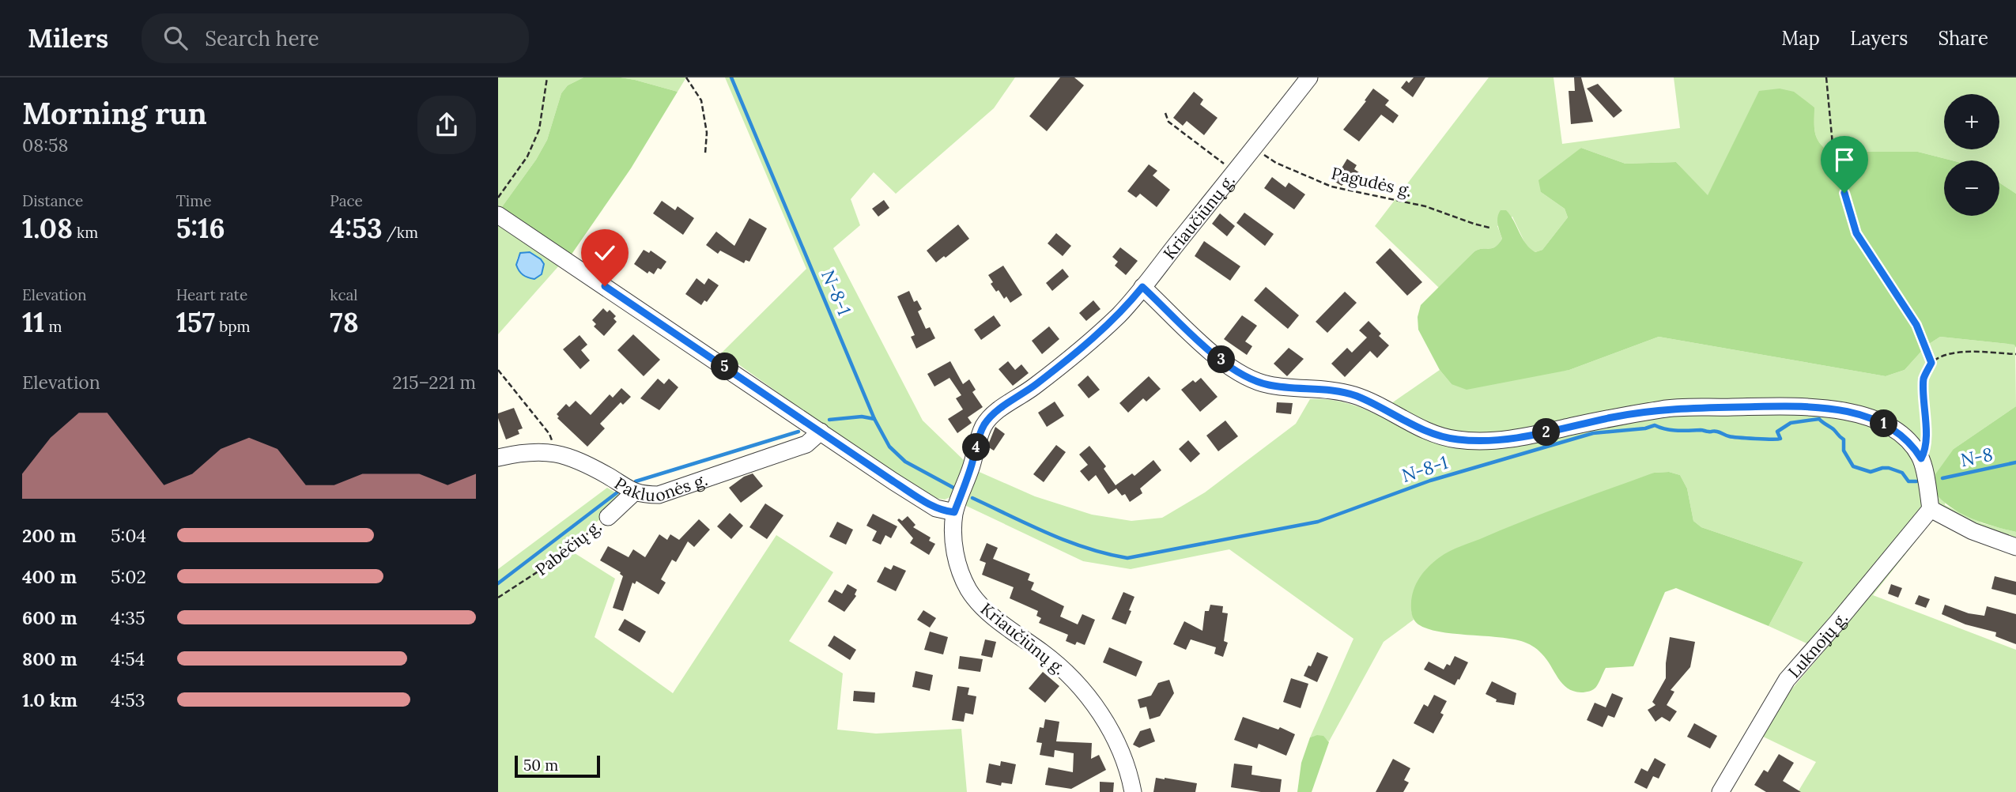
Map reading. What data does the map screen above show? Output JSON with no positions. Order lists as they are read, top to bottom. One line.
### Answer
{"streets":{"street":["Kriaučiūnų g.","Pakluonės g.","Pabėčių g.","Luknojų g."],"path":["Pagudės g."]},"crossings":[["Pagudės g.","Kriaučiūnų g."],["Pakluonės g.","Pabėčių g."]],"water":["N-8-1","N-8"],"scale_bar":"50 m","page":{"header":"Milers","search":"Search here","nav":["Map","Layers","Share"],"heading":["Morning run","08:58"],"map_buttons":["+","−"],"stats":[["Distance","1.08 km"],["Time","5:16"],["Pace","4:53 /km"],["Elevation","11 m"],["Heart rate","157 bpm"],["kcal","78"]],"pins":["3","5","1","2","4"],"chart":["Elevation","215–221 m"],"list":[{"name":"200 m","note":"5:04"},{"name":"400 m","note":"5:02"},{"name":"600 m","note":"4:35"},{"name":"800 m","note":"4:54"},{"name":"1.0 km","note":"4:53"}],"scale":"50 m"}}
